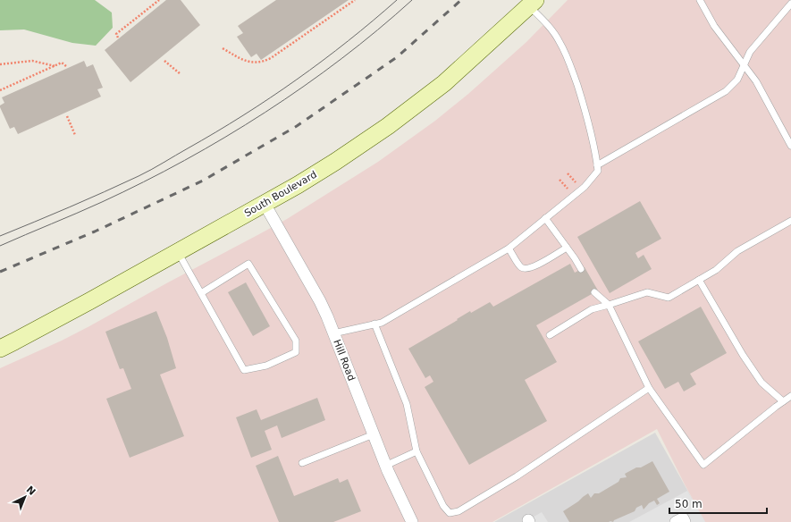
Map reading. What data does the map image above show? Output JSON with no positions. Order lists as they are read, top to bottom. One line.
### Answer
{"streets":{"main road":["South Boulevard"],"street":["Hill Road"]},"crossings":[["South Boulevard","Hill Road"]],"scale_bar":"50 m","north":"top right"}
